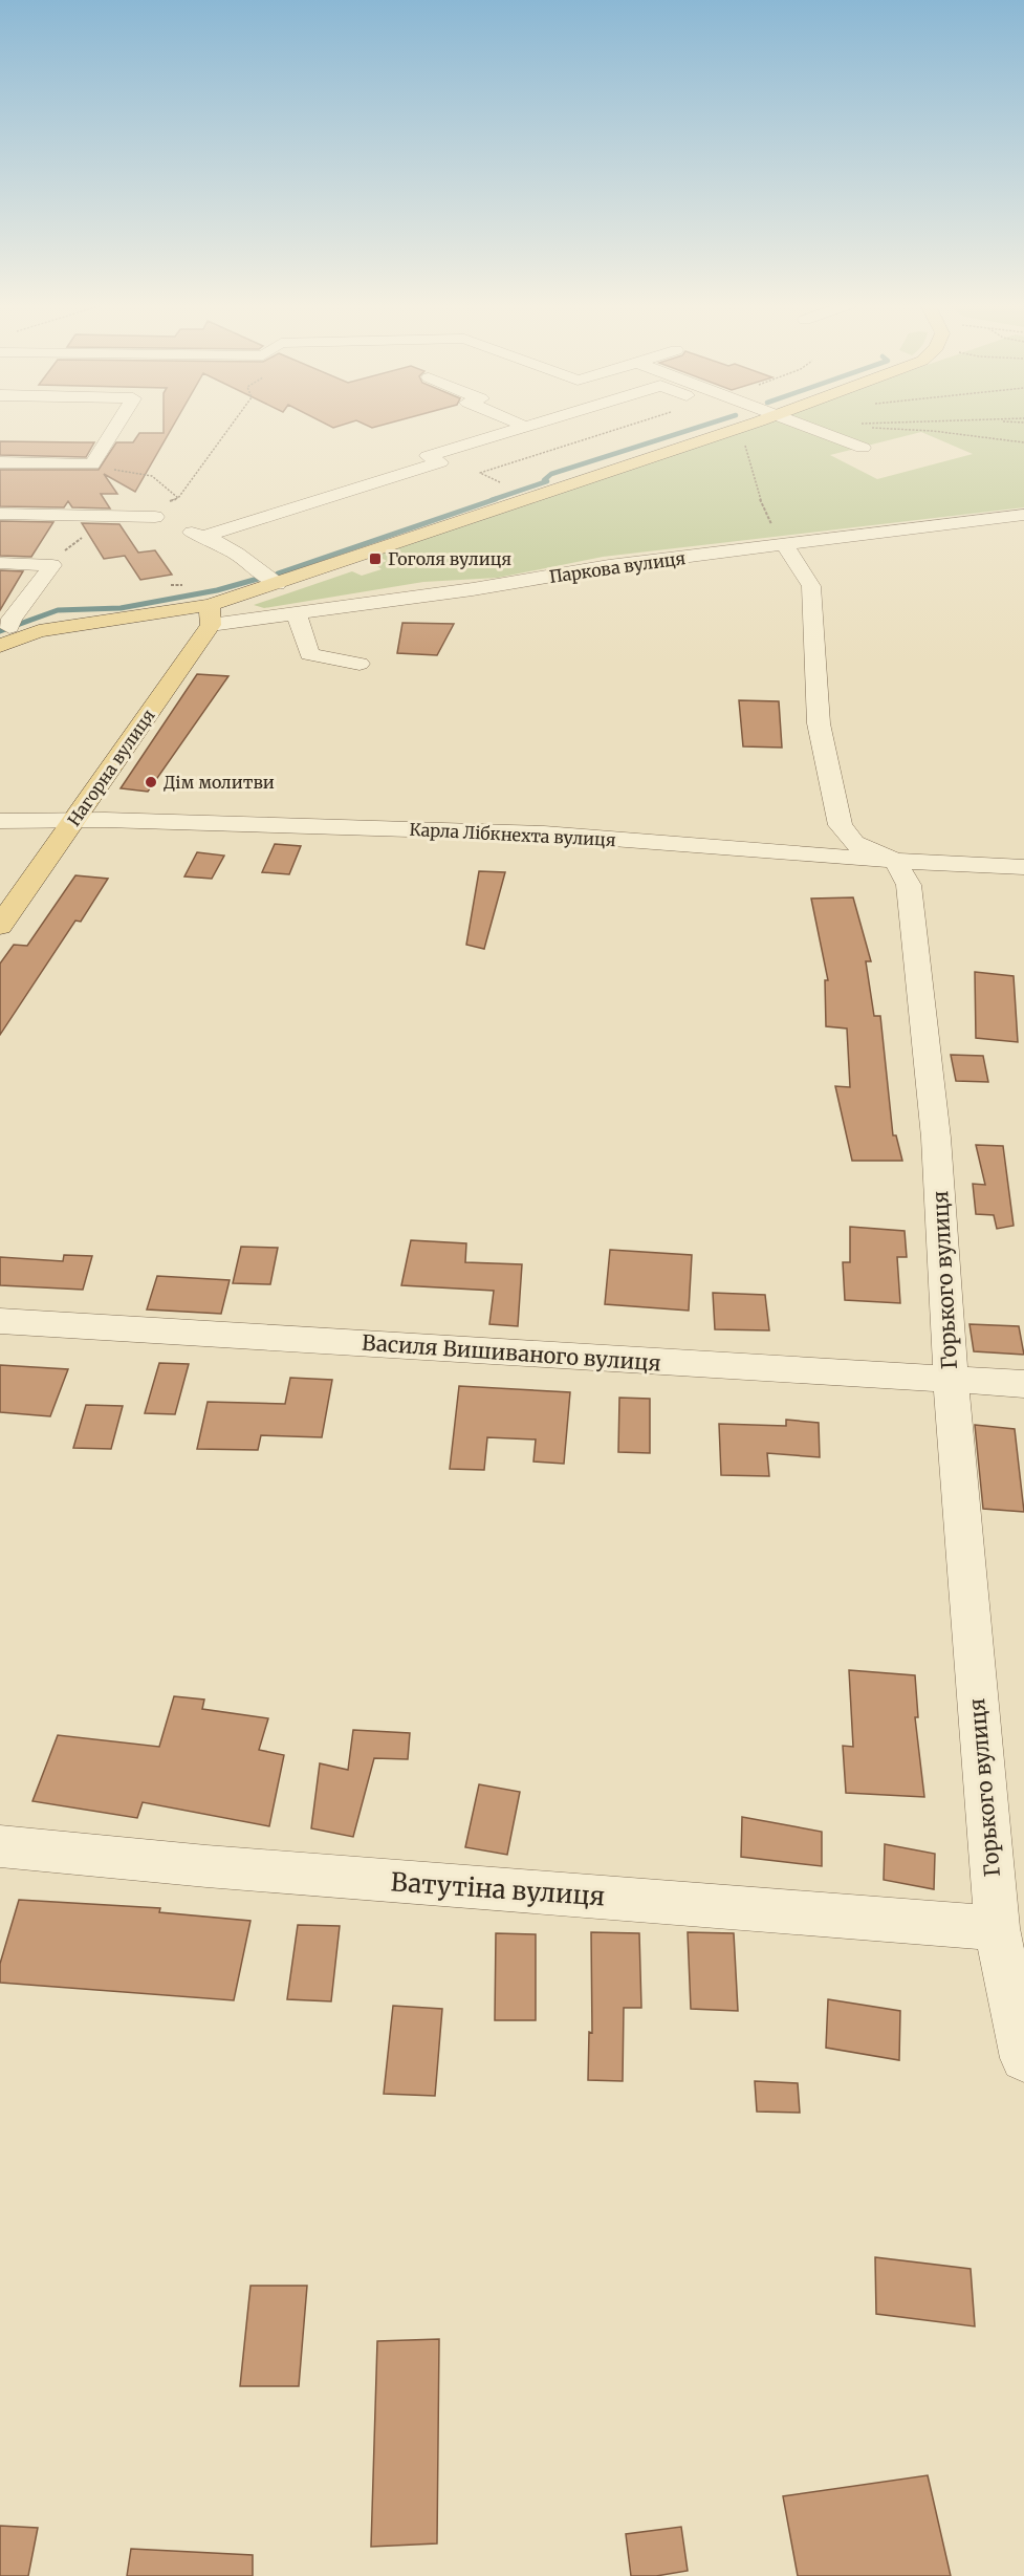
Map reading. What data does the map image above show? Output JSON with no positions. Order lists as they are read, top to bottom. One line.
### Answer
{"streets":{"main road":["Нагорна вулиця"],"street":["Паркова вулиця","Карла Лібкнехта вулиця","Горького вулиця","Василя Вишиваного вулиця","Ватутіна вулиця"]},"crossings":[["Паркова вулиця","Нагорна вулиця"],["Нагорна вулиця","Карла Лібкнехта вулиця"],["Карла Лібкнехта вулиця","Горького вулиця"],["Горького вулиця","Василя Вишиваного вулиця"],["Горького вулиця","Ватутіна вулиця"]],"places":{"transit":["Гоголя вулиця"],"other":["Дім молитви"]}}
